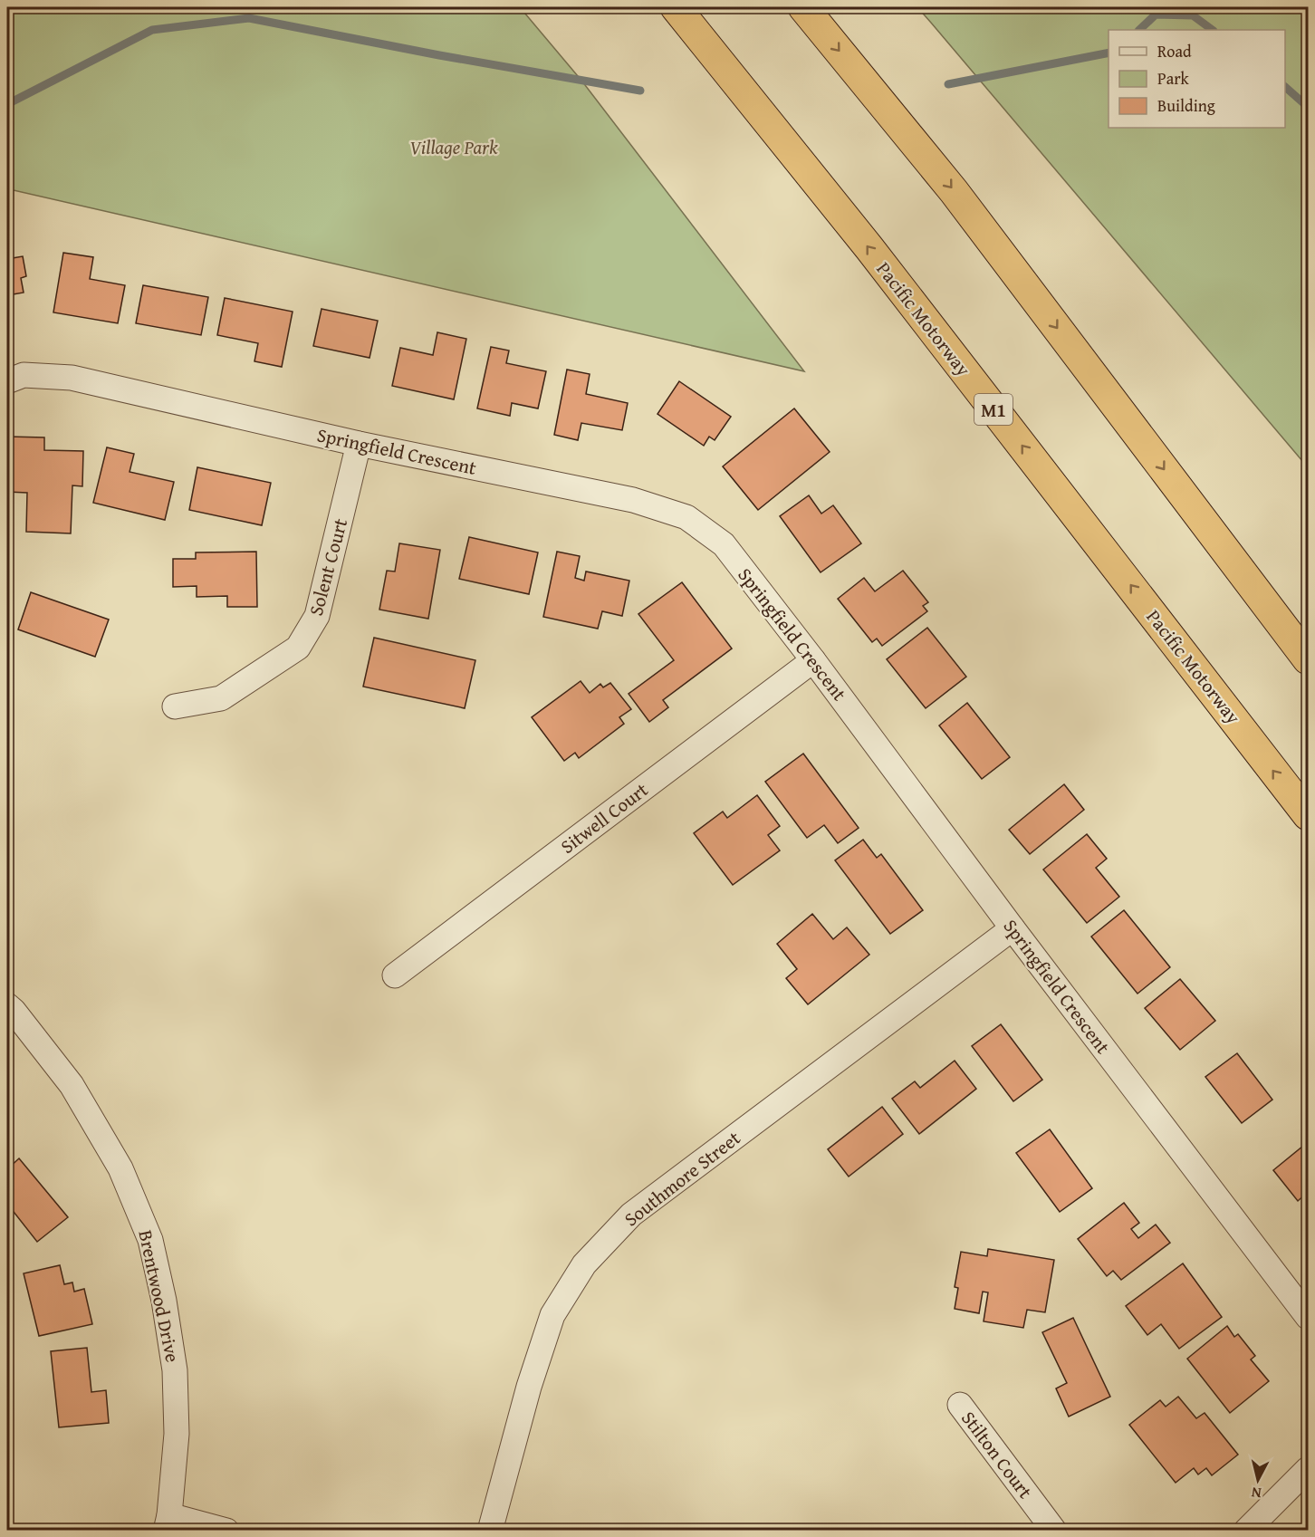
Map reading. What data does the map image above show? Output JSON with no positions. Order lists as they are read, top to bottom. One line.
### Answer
{"streets":{"highway":["Pacific Motorway","M1"],"street":["Springfield Crescent","Solent Court","Sitwell Court","Southmore Street","Brentwood Drive","Stilton Court"]},"crossings":[["Springfield Crescent","Solent Court"],["Springfield Crescent","Sitwell Court"],["Springfield Crescent","Southmore Street"]],"parks":["Village Park"],"legend":["Road","Park","Building"],"north":"bottom"}
